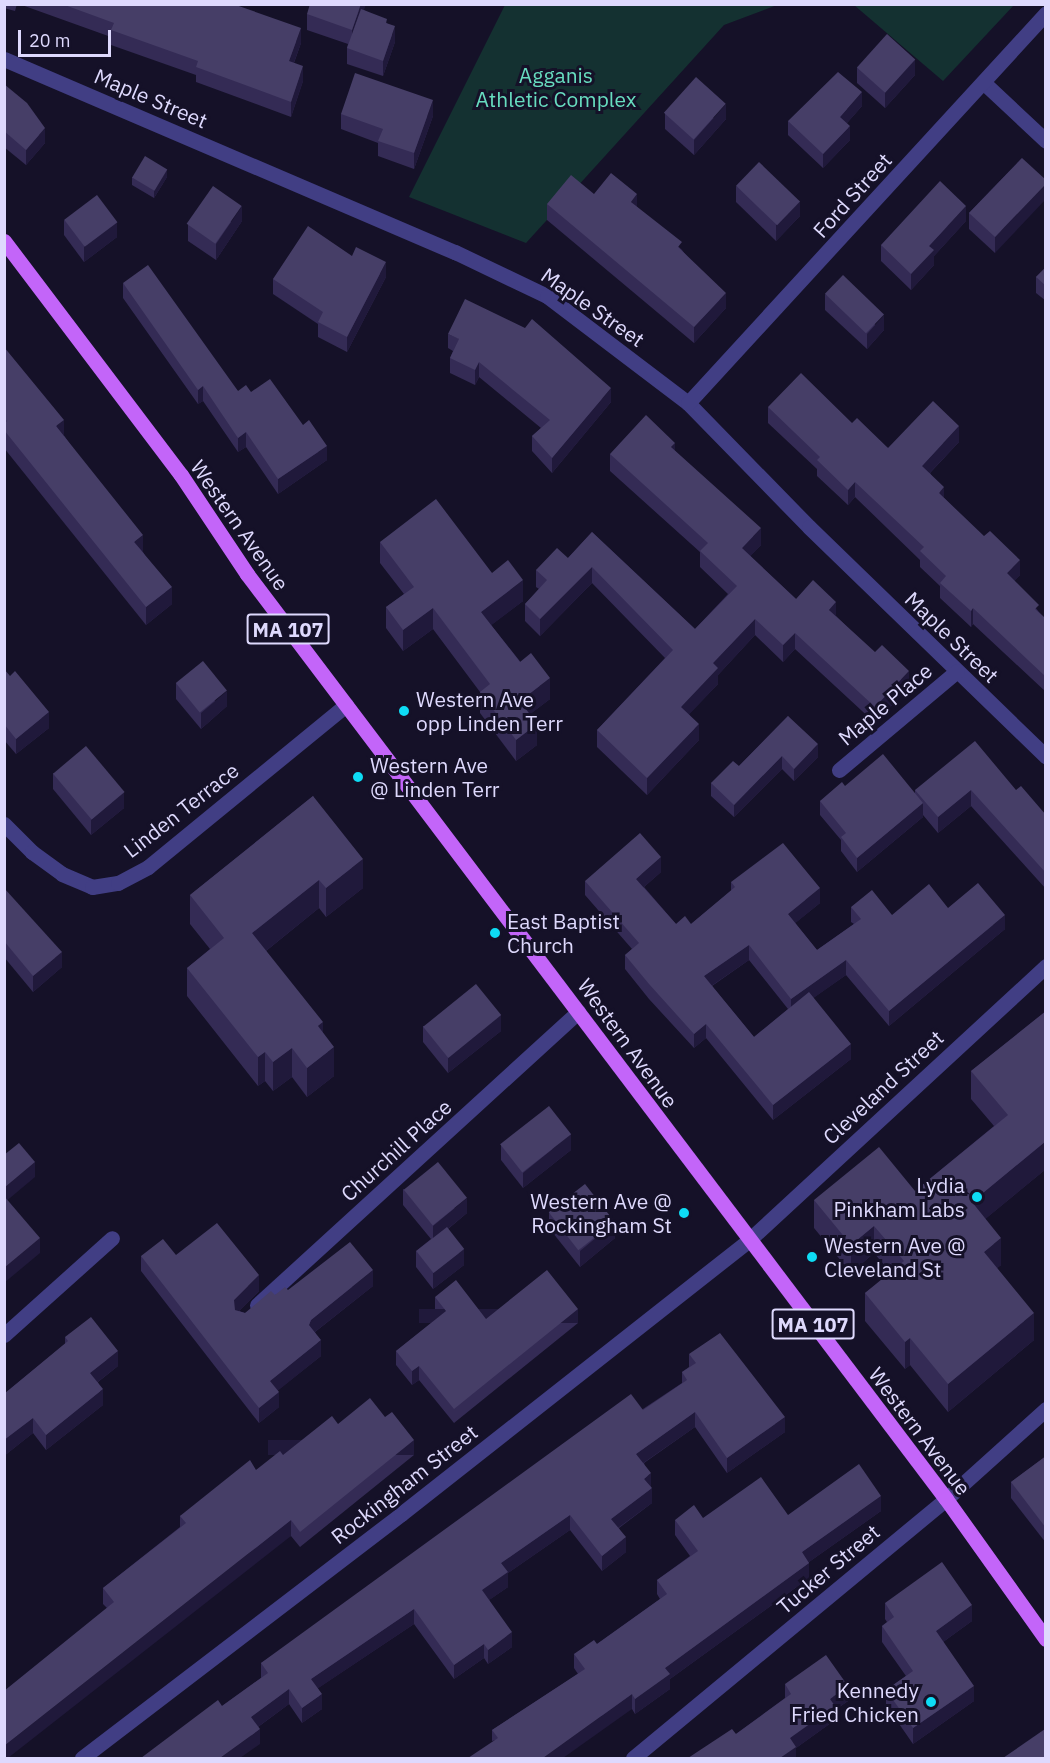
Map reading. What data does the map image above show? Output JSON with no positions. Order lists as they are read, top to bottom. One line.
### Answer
{"streets":{"main road":["Western Avenue","MA 107"],"street":["Maple Street","Ford Street","Maple Place","Linden Terrace","Cleveland Street","Churchill Place","Rockingham Street","Tucker Street"]},"crossings":[["Maple Street","Ford Street"],["Maple Street","Maple Place"],["Western Avenue","Linden Terrace"],["Western Avenue","Cleveland Street"],["Western Avenue","Churchill Place"],["Western Avenue","Rockingham Street"],["Western Avenue","Tucker Street"],["Cleveland Street","Rockingham Street"]],"parks":["Agganis Athletic Complex"],"places":["Western Ave opp Linden Terr","Western Ave @ Linden Terr","East Baptist Church","Lydia Pinkham Labs","Western Ave @ Rockingham St","Western Ave @ Cleveland St","Kennedy Fried Chicken"],"scale_bar":"20 m"}
